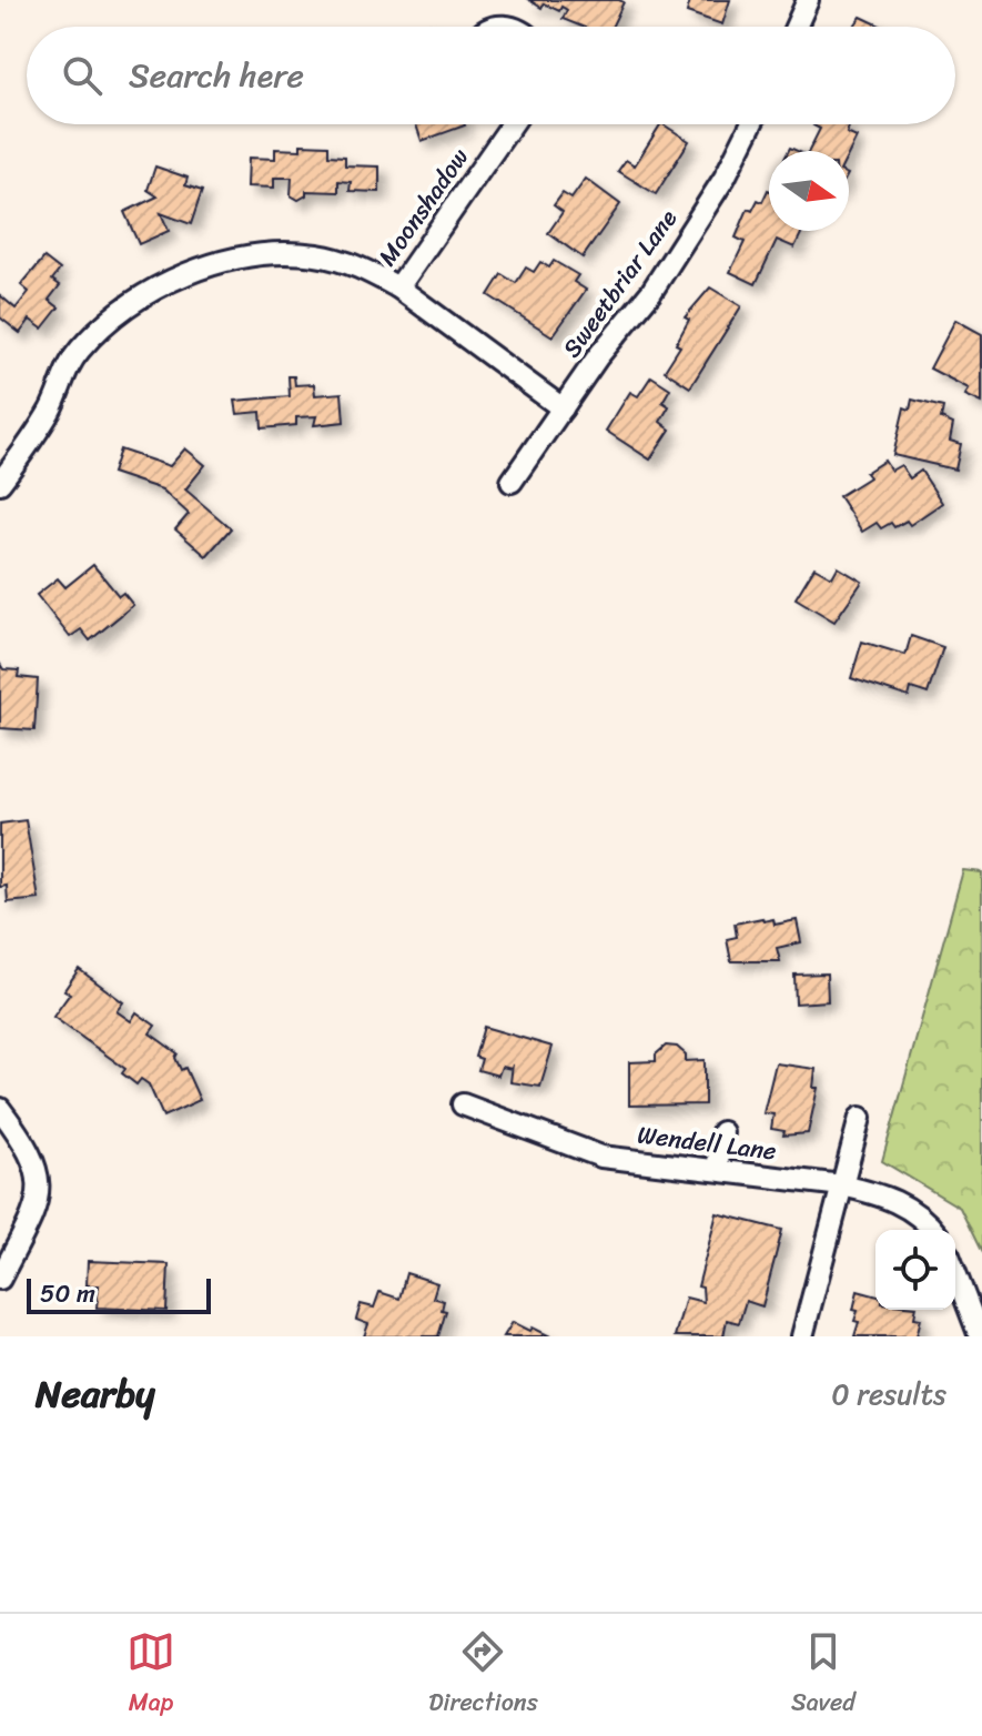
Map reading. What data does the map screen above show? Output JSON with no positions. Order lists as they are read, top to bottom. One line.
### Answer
{"streets":{"street":["Moonshadow","Sweetbriar Lane","Wendell Lane"]},"crossings":[["Moonshadow","Sweetbriar Lane"]],"scale_bar":"50 m","north":"right","page":{"search":"Search here","scale":"50 m","heading":["Nearby","0 results"],"nav":["Map","Directions","Saved"]}}
